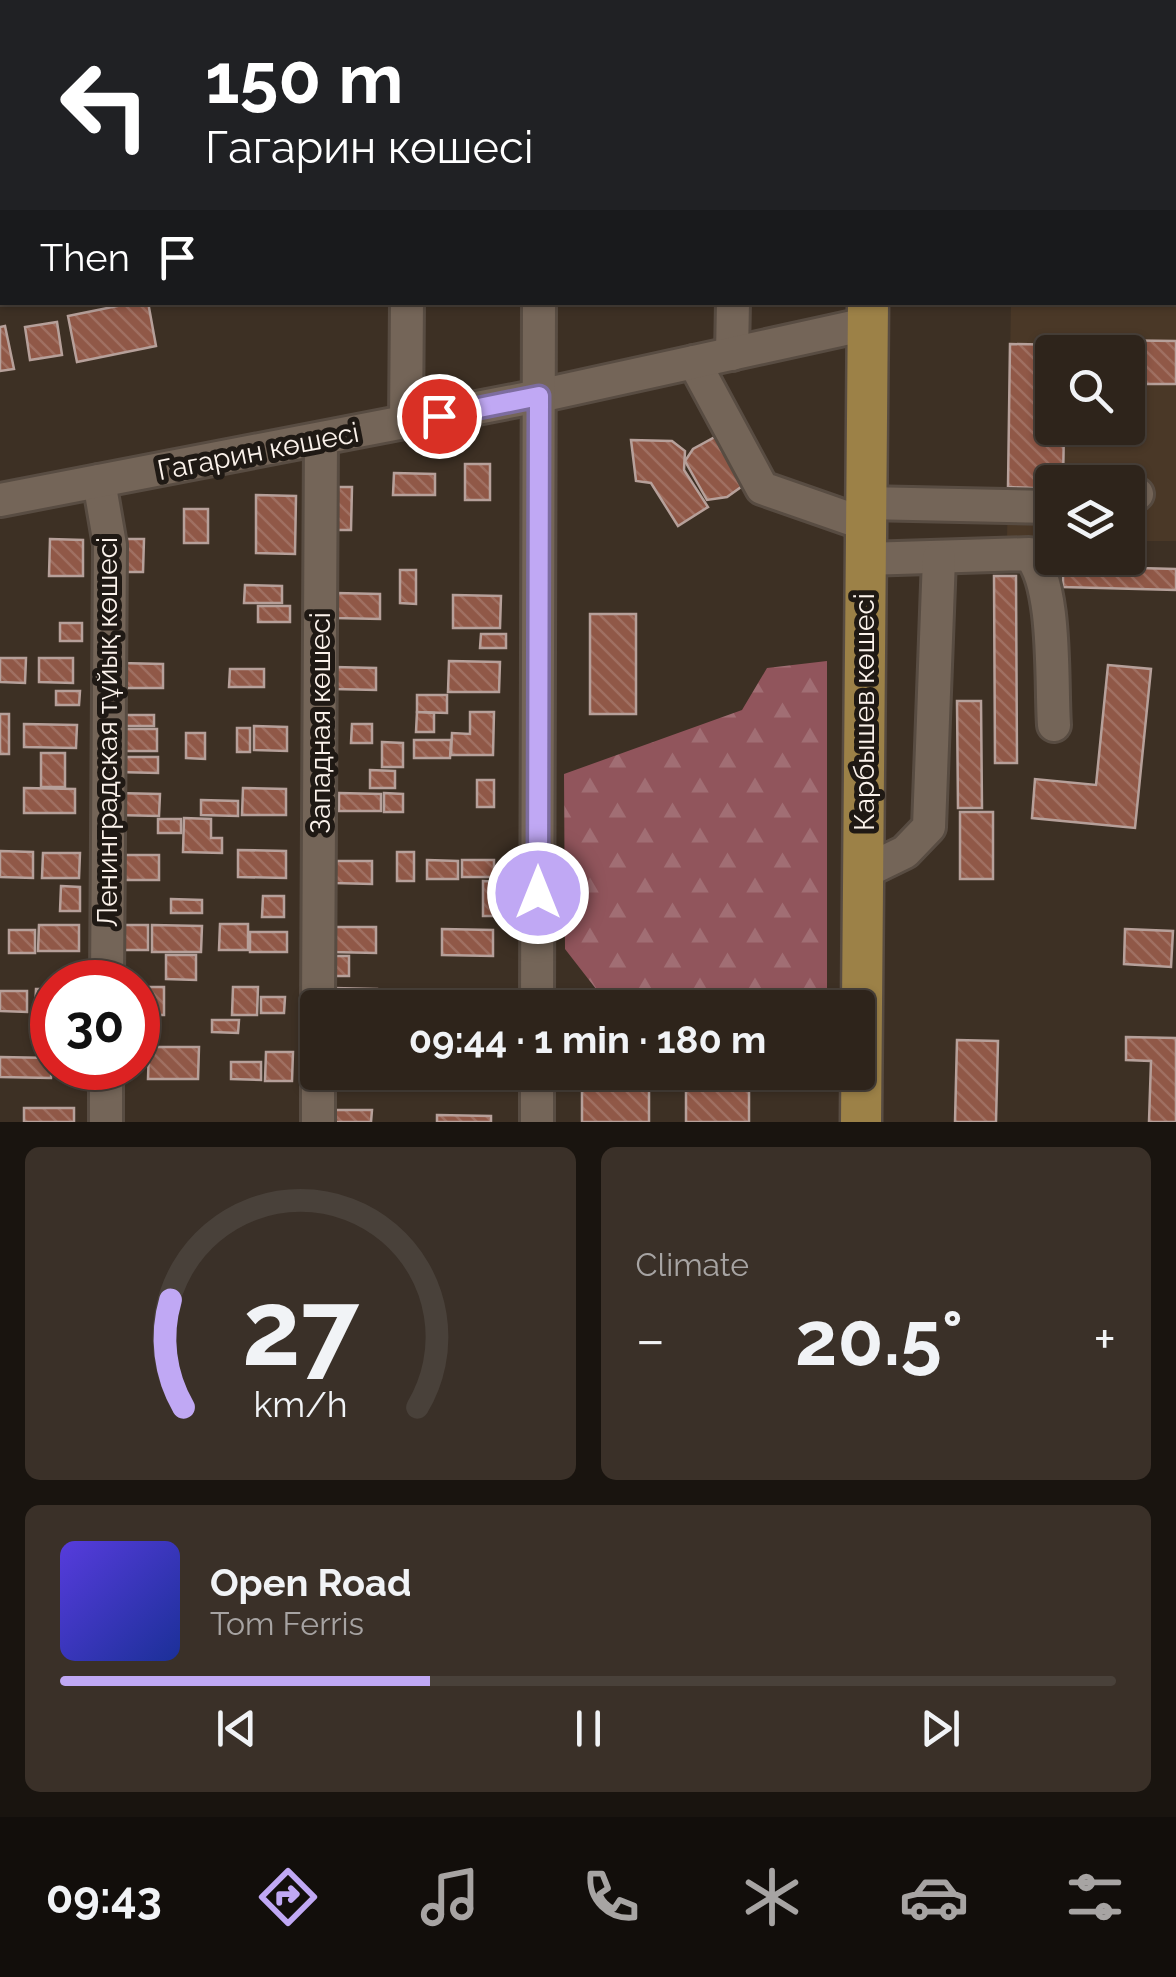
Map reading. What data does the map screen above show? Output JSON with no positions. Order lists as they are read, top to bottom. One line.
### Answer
{"streets":{"main road":["Карбышев көшесі"],"street":["Гагарин көшесі","Западная көшесі","Ленинградская тұйық көшесі"]},"crossings":[["Гагарин көшесі","Карбышев көшесі"],["Гагарин көшесі","Западная көшесі"],["Гагарин көшесі","Ленинградская тұйық көшесі"]],"page":{"turn":["150 m","Гагарин көшесі"],"then":"Then","limit":"30","trip":"09:44 · 1 min · 180 m","tile":"Climate","heat":["−","20.5°","+"],"song":["Open Road","Tom Ferris"],"tabs":"09:43","gauge":["27","km/h"]}}
